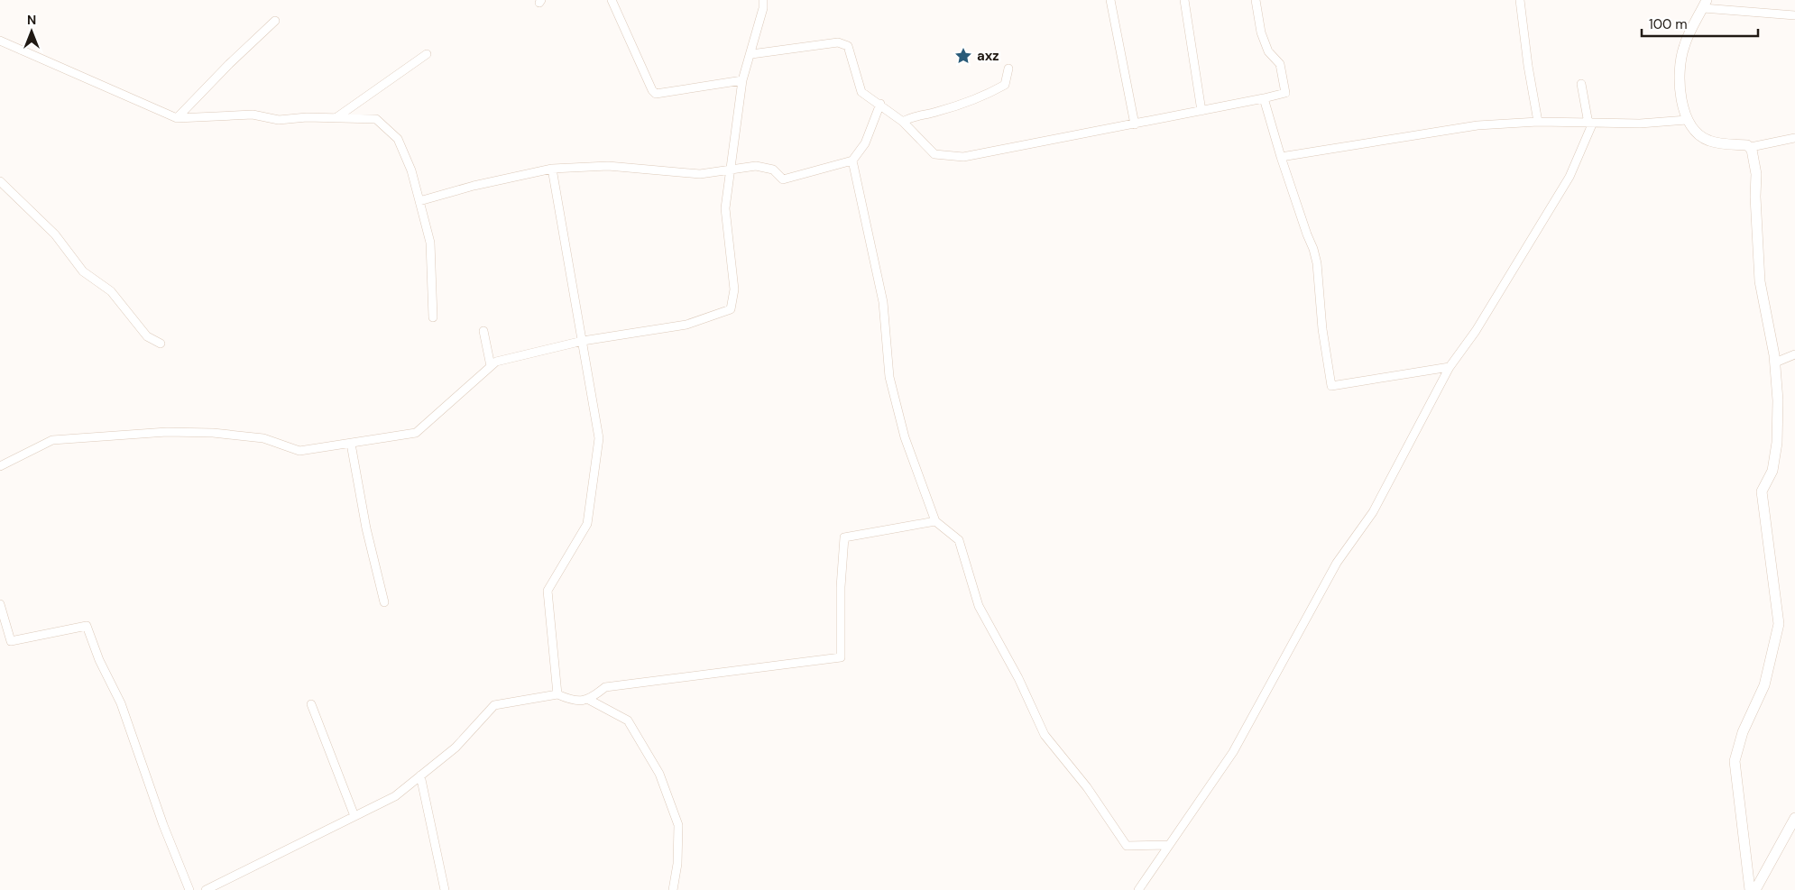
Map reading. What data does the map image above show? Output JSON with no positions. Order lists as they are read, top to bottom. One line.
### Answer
{"places":{"place":["axz"]},"scale_bar":"100 m","north":"top"}
